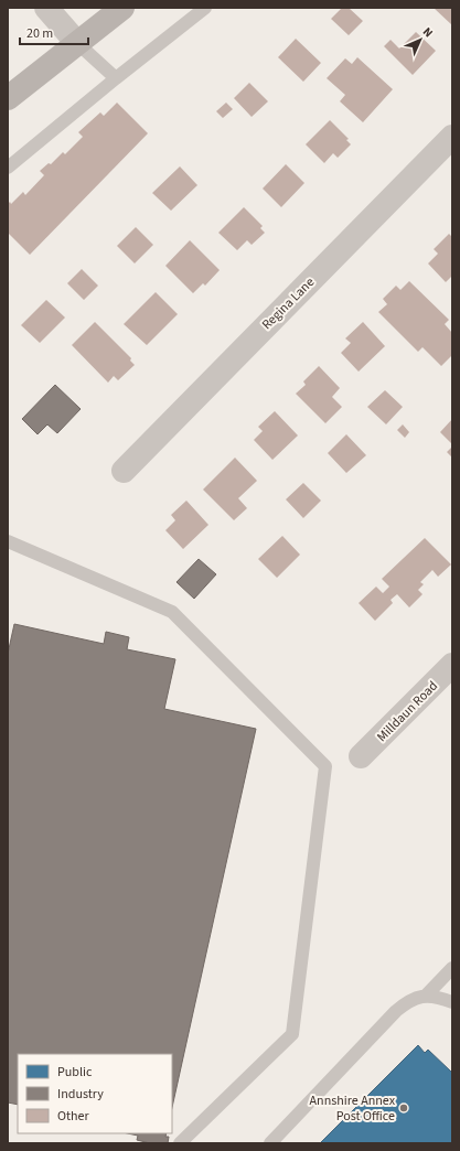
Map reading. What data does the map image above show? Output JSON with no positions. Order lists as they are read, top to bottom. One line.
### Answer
{"streets":{"street":["Regina Lane","Milldaun Road"]},"places":["Annshire Annex Post Office"],"legend":["Public","Industry","Other"],"scale_bar":"20 m","north":"top right"}
